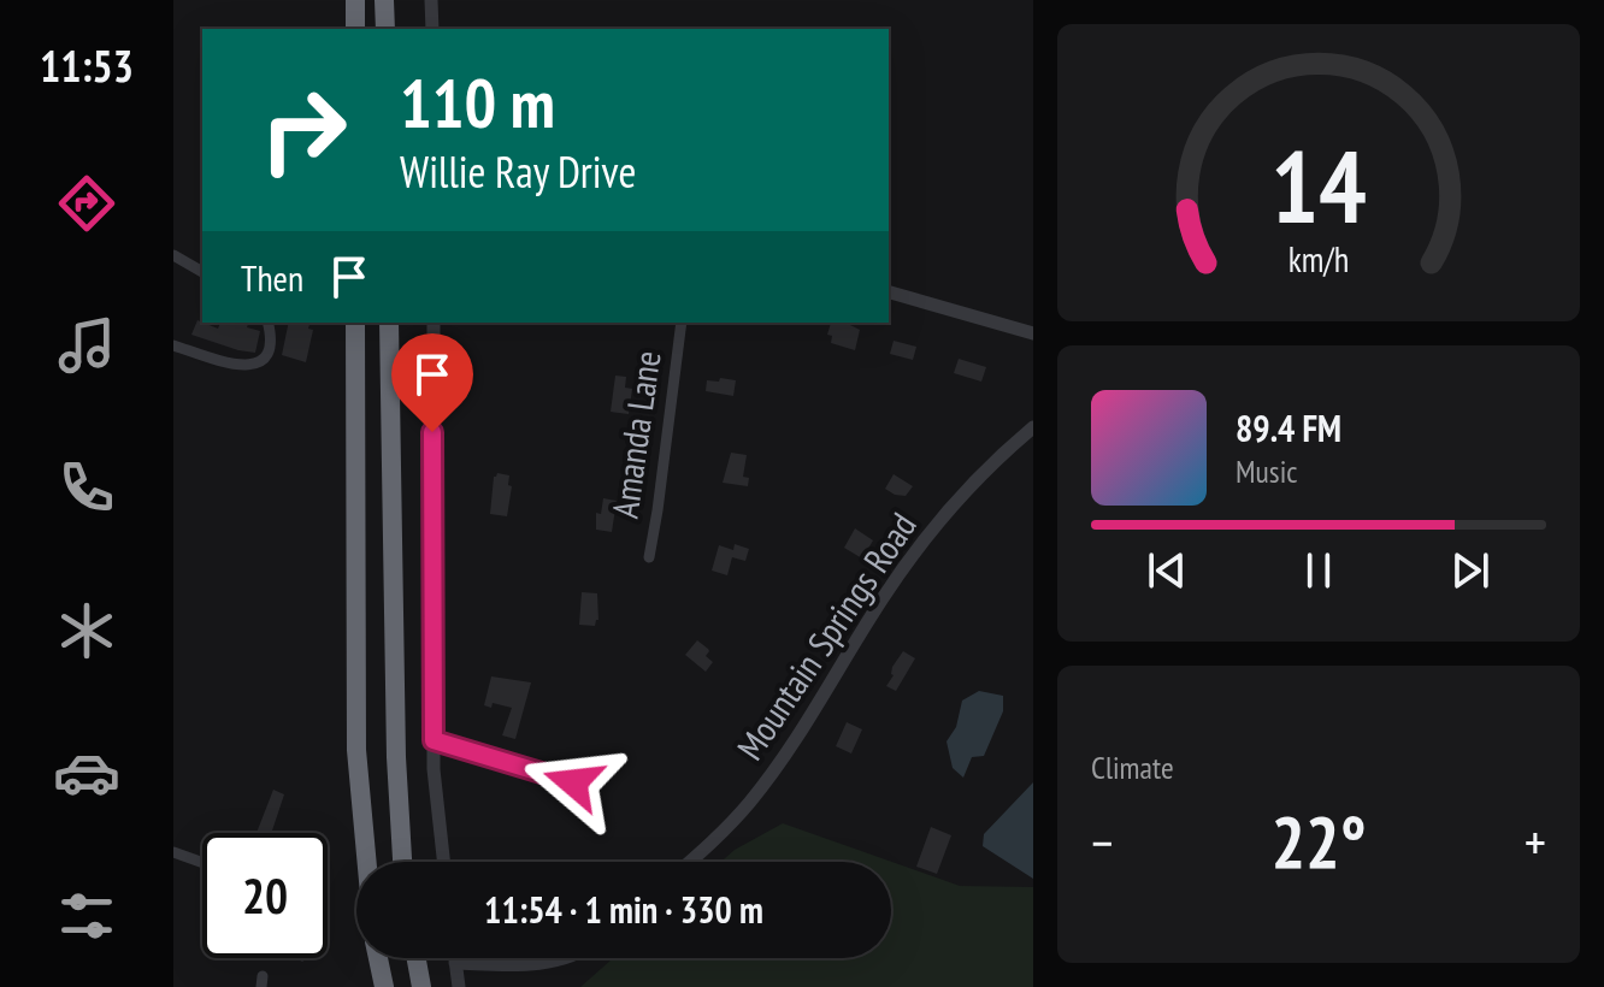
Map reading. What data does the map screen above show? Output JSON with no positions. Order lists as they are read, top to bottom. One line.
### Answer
{"streets":{"street":["Amanda Lane","Mountain Springs Road"]},"page":{"tabs":"11:53","turn":["110 m","Willie Ray Drive"],"then":"Then","song":["89.4 FM","Music"],"tile":"Climate","heat":["−","22°","+"],"limit":"20","trip":"11:54 · 1 min · 330 m","gauge":["14","km/h"]}}
